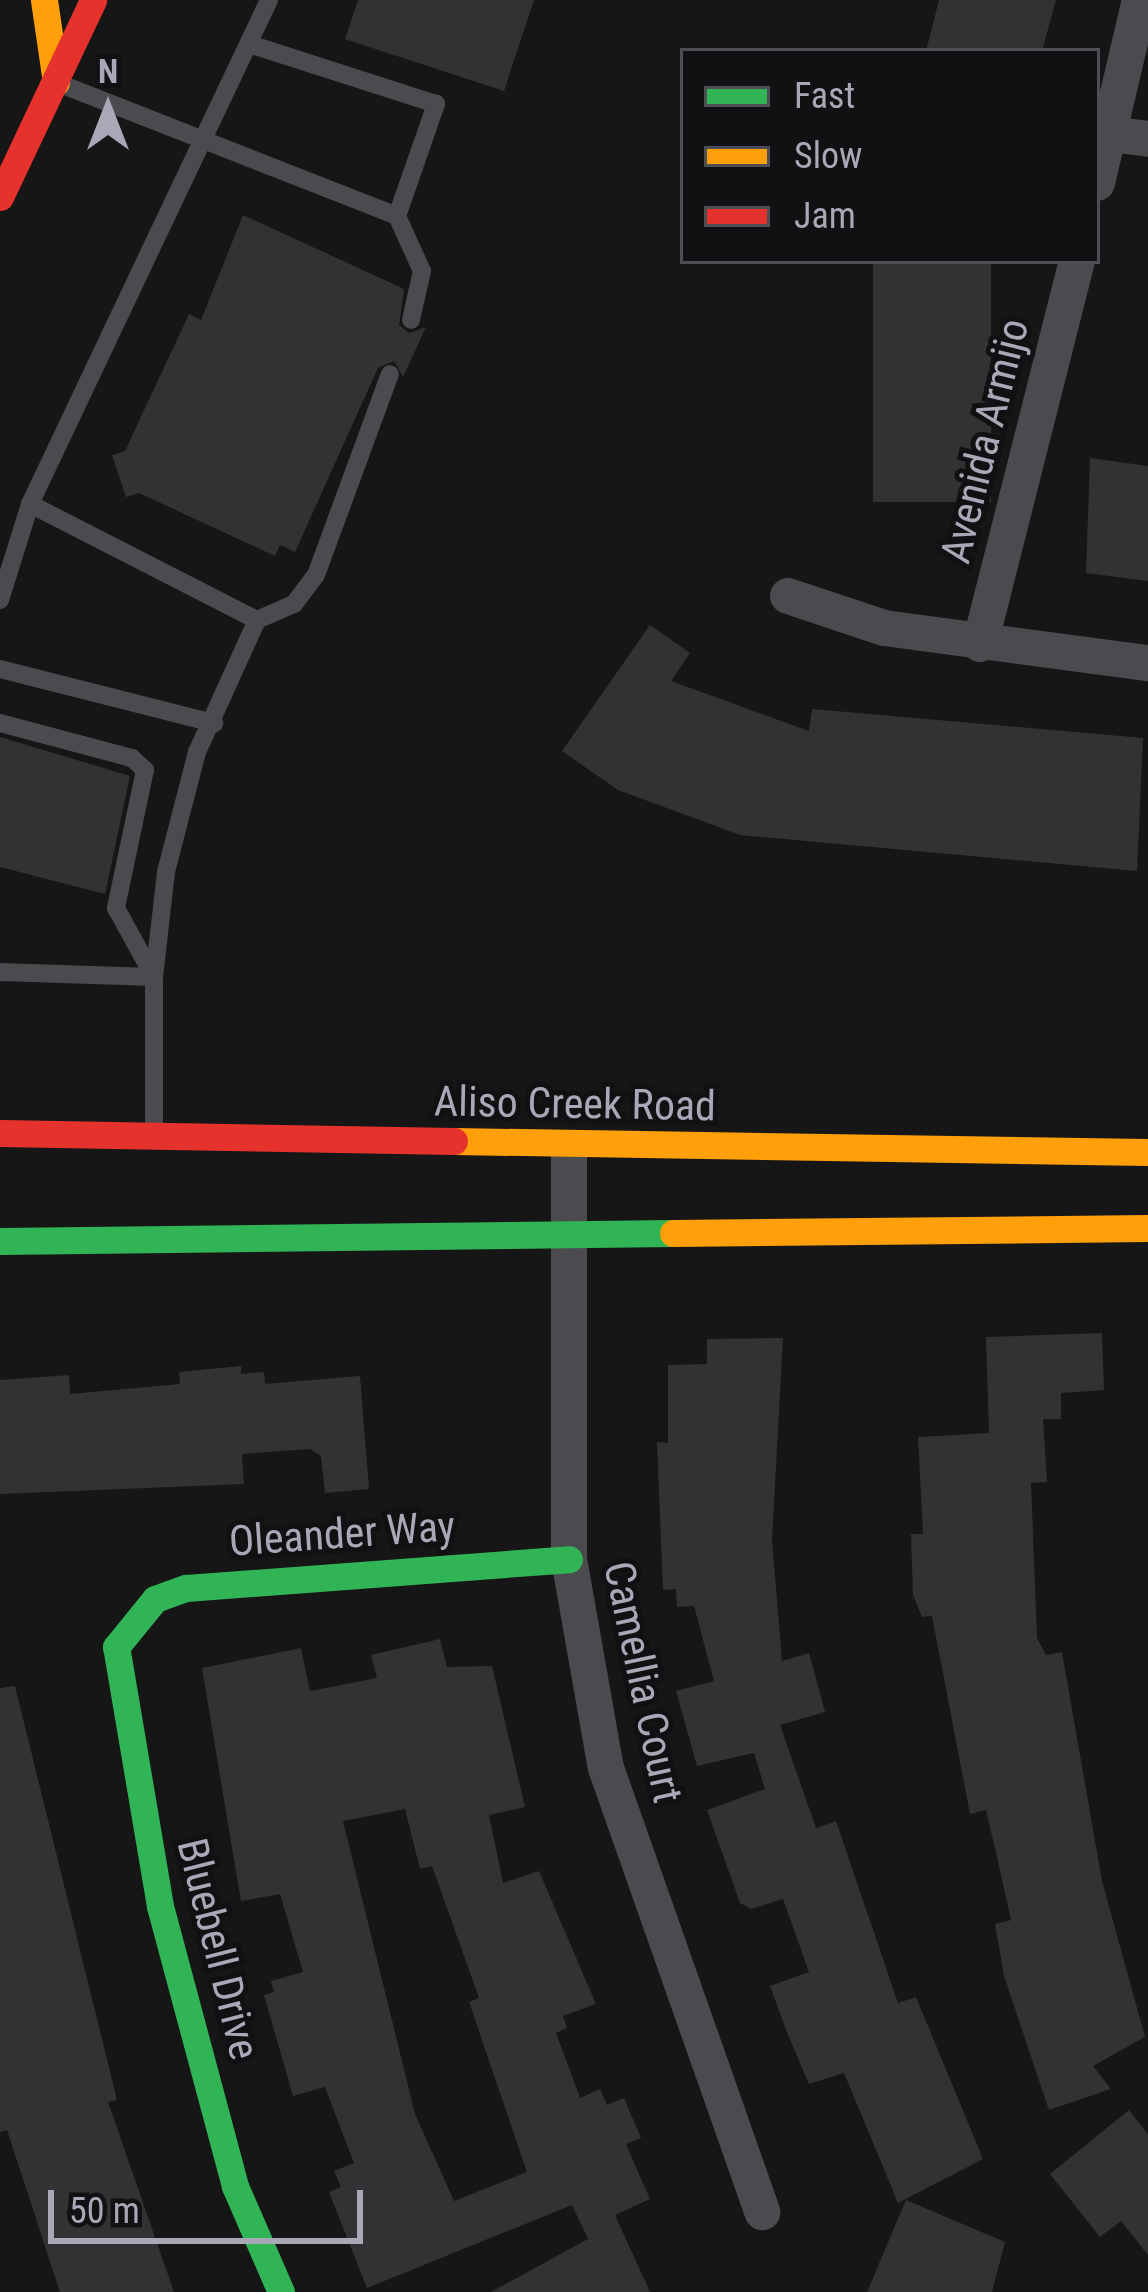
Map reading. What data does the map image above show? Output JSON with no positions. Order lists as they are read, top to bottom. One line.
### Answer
{"streets":{"main road":["Aliso Creek Road","Oleander Way","Bluebell Drive"],"street":["Avenida Armijo","Camellia Court"]},"crossings":[["Aliso Creek Road","Camellia Court"],["Oleander Way","Camellia Court"],["Oleander Way","Bluebell Drive"]],"legend":["Fast","Slow","Jam"],"scale_bar":"50 m","north":"top"}
